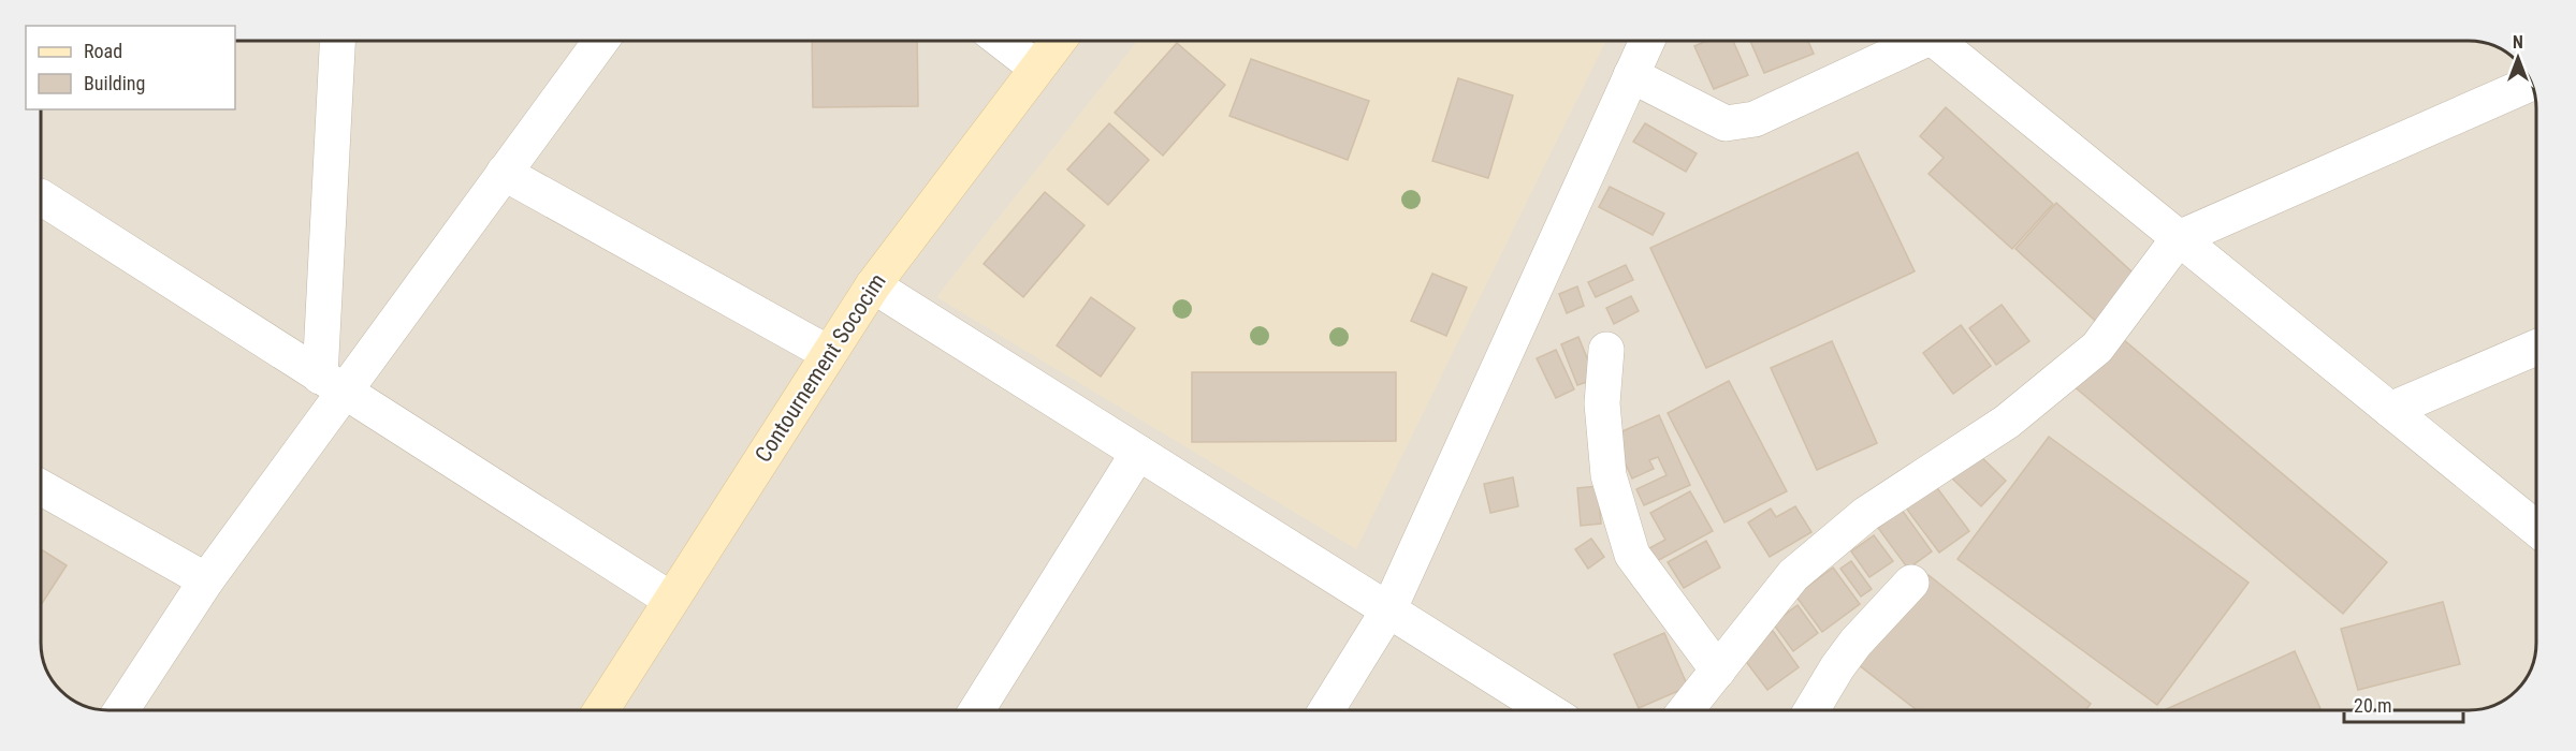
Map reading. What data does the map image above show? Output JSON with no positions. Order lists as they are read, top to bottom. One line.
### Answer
{"streets":{"street":["Contournement Sococim"]},"legend":["Road","Building"],"scale_bar":"20 m","north":"top"}
